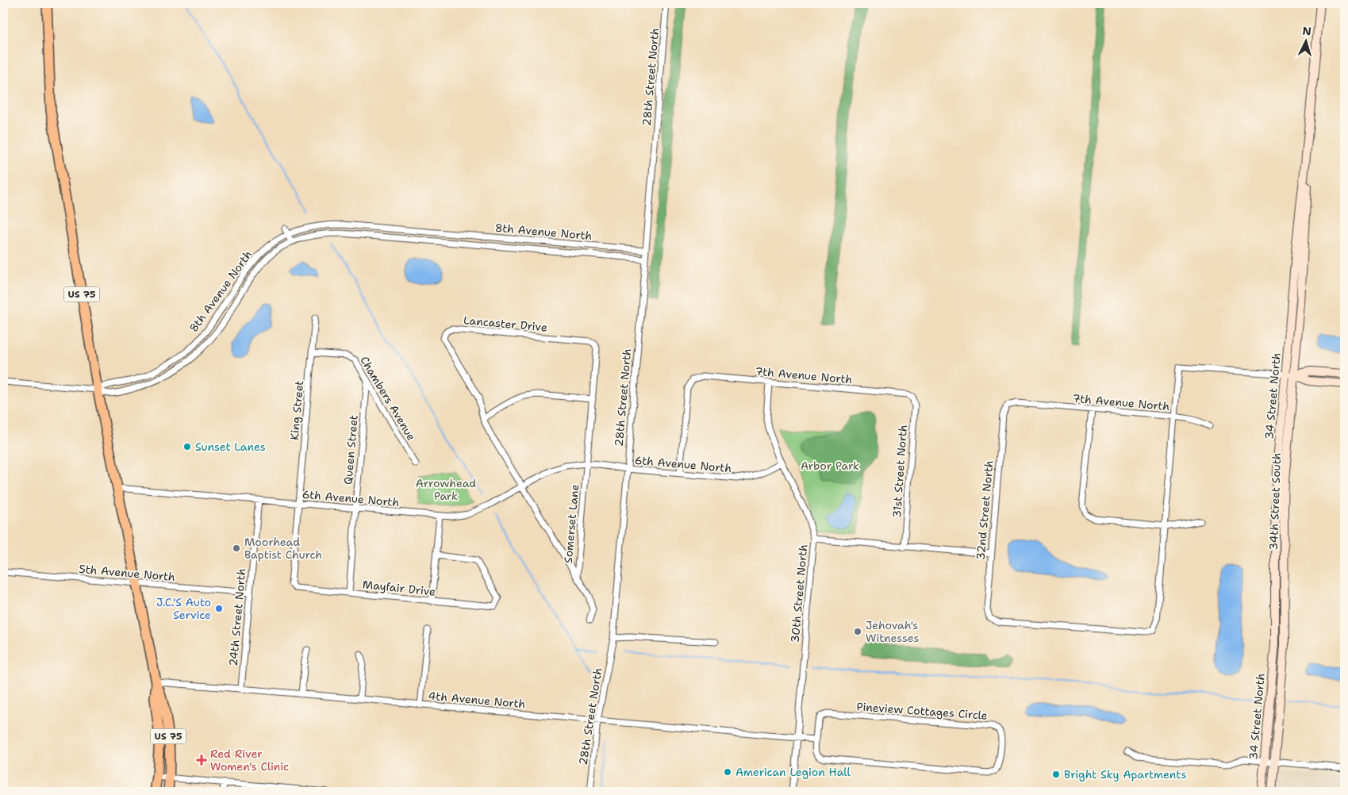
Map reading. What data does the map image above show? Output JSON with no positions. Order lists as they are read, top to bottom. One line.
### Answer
{"streets":{"main road":["US 75","34 Street North","34th Street South"],"street":["28th Street North","8th Avenue North","Lancaster Drive","7th Avenue North","Chambers Avenue","King Street","Queen Street","6th Avenue North","31st Street North","32nd Street North","Somerset Lane","5th Avenue North","Mayfair Drive","30th Street North","24th Street North","4th Avenue North","Pineview Cottages Circle"]},"crossings":[["28th Street North","8th Avenue North"],["28th Street North","6th Avenue North"],["28th Street North","4th Avenue North"],["8th Avenue North","US 75"],["US 75","6th Avenue North"],["US 75","5th Avenue North"],["US 75","4th Avenue North"],["Lancaster Drive","6th Avenue North"],["Lancaster Drive","Somerset Lane"],["7th Avenue North","6th Avenue North"],["7th Avenue North","31st Street North"],["7th Avenue North","32nd Street North"],["7th Avenue North","30th Street North"],["34 Street North","34th Street South"],["Chambers Avenue","King Street"],["Chambers Avenue","Queen Street"],["King Street","6th Avenue North"],["King Street","Mayfair Drive"],["Queen Street","6th Avenue North"],["Queen Street","Mayfair Drive"],["6th Avenue North","Somerset Lane"],["6th Avenue North","Mayfair Drive"],["6th Avenue North","30th Street North"],["6th Avenue North","24th Street North"],["5th Avenue North","24th Street North"],["30th Street North","4th Avenue North"],["24th Street North","4th Avenue North"]],"parks":["Arbor Park","Arrowhead Park"],"places":{"other":["Sunset Lanes","Moorhead Baptist Church","J.C.'S Auto Service","Jehovah's Witnesses","American Legion Hall","Bright Sky Apartments"],"health":["Red River Women's Clinic"]},"north":"top"}
